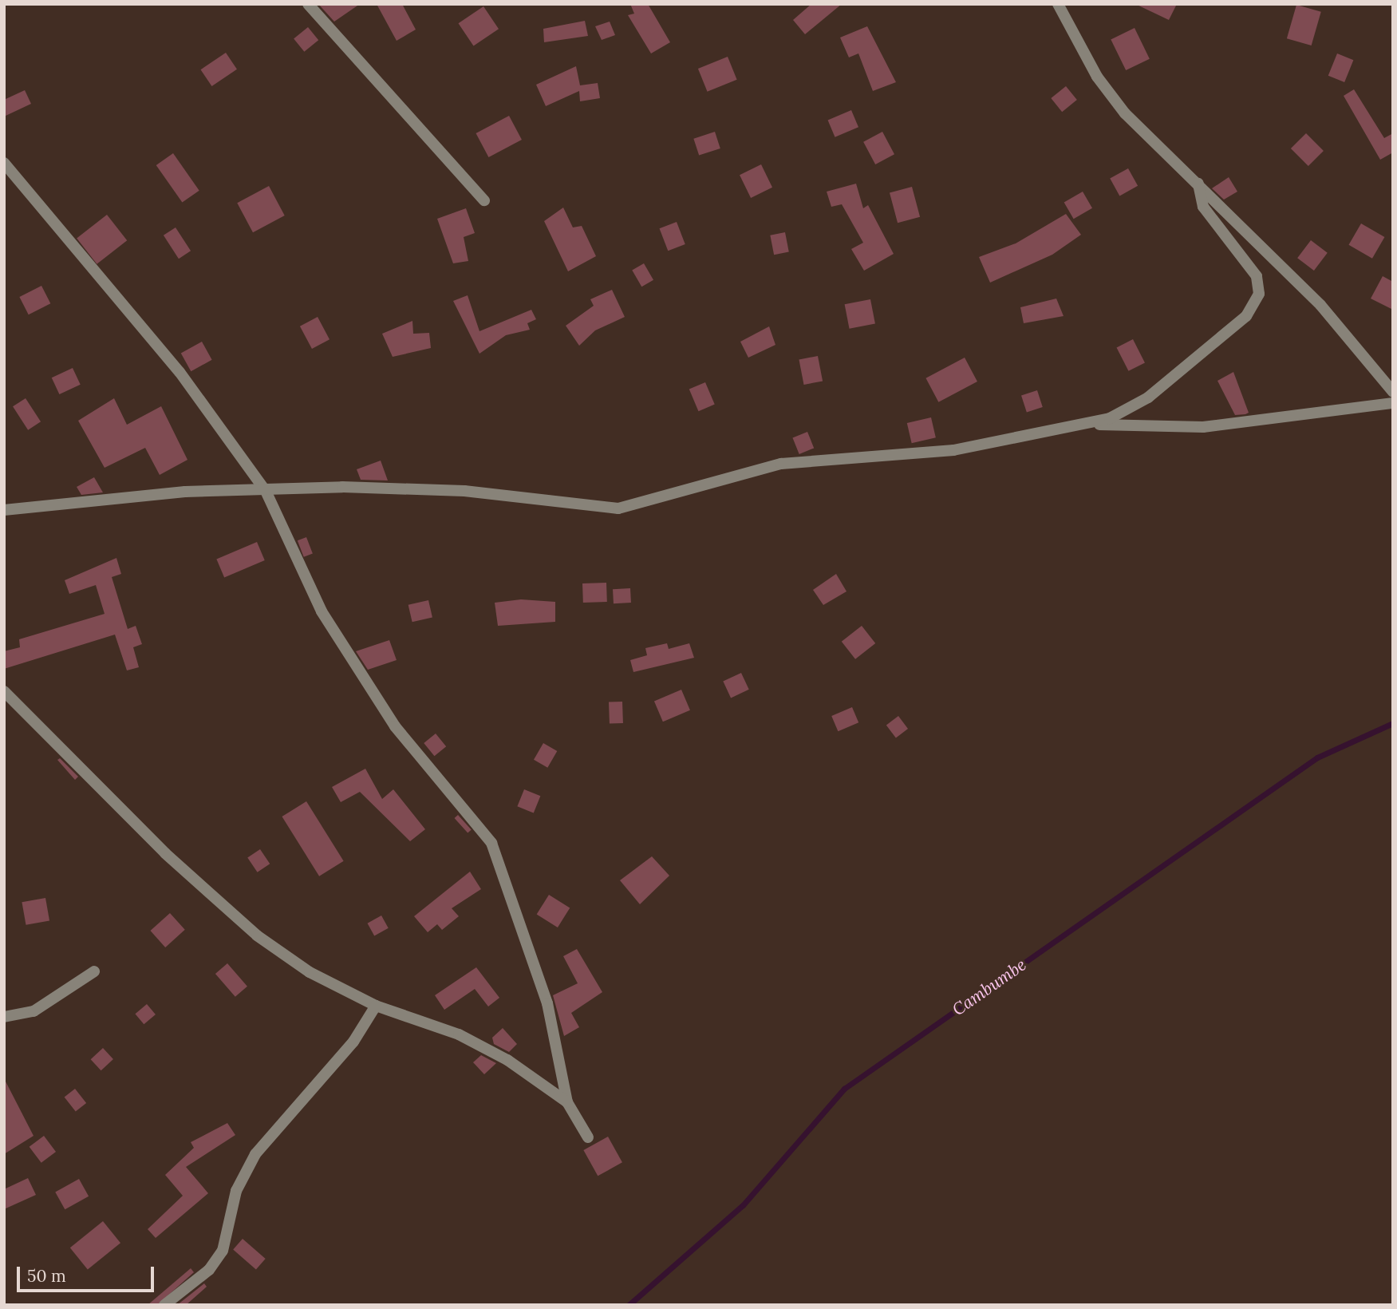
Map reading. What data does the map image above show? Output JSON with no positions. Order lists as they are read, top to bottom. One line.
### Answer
{"water":["Cambumbe"],"scale_bar":"50 m"}
